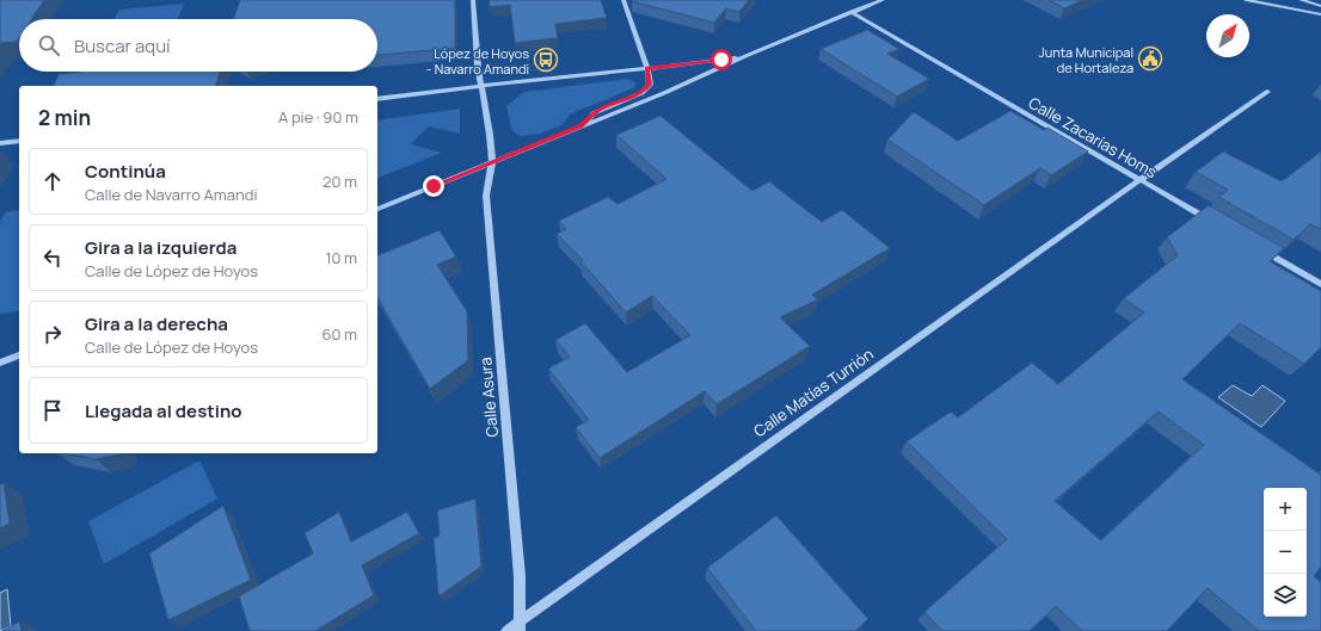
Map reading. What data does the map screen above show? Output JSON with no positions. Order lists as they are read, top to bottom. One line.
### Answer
{"streets":{"street":["Calle Zacarías Homs","Calle Matías Turrión","Calle Asura"]},"crossings":[["Calle Zacarías Homs","Calle Matías Turrión"],["Calle Matías Turrión","Calle Asura"]],"places":{"public building":["Junta Municipal de Hortaleza"],"bus stop":["López de Hoyos - Navarro Amandi"]},"north":"top right","page":{"search":"Buscar aquí","heading":["2 min","A pie · 90 m"],"list":[["Continúa","Calle de Navarro Amandi","20 m"],["Gira a la izquierda","Calle de López de Hoyos","10 m"],["Gira a la derecha","Calle de López de Hoyos","60 m"],"Llegada al destino"],"map_buttons":["+","−"]}}
